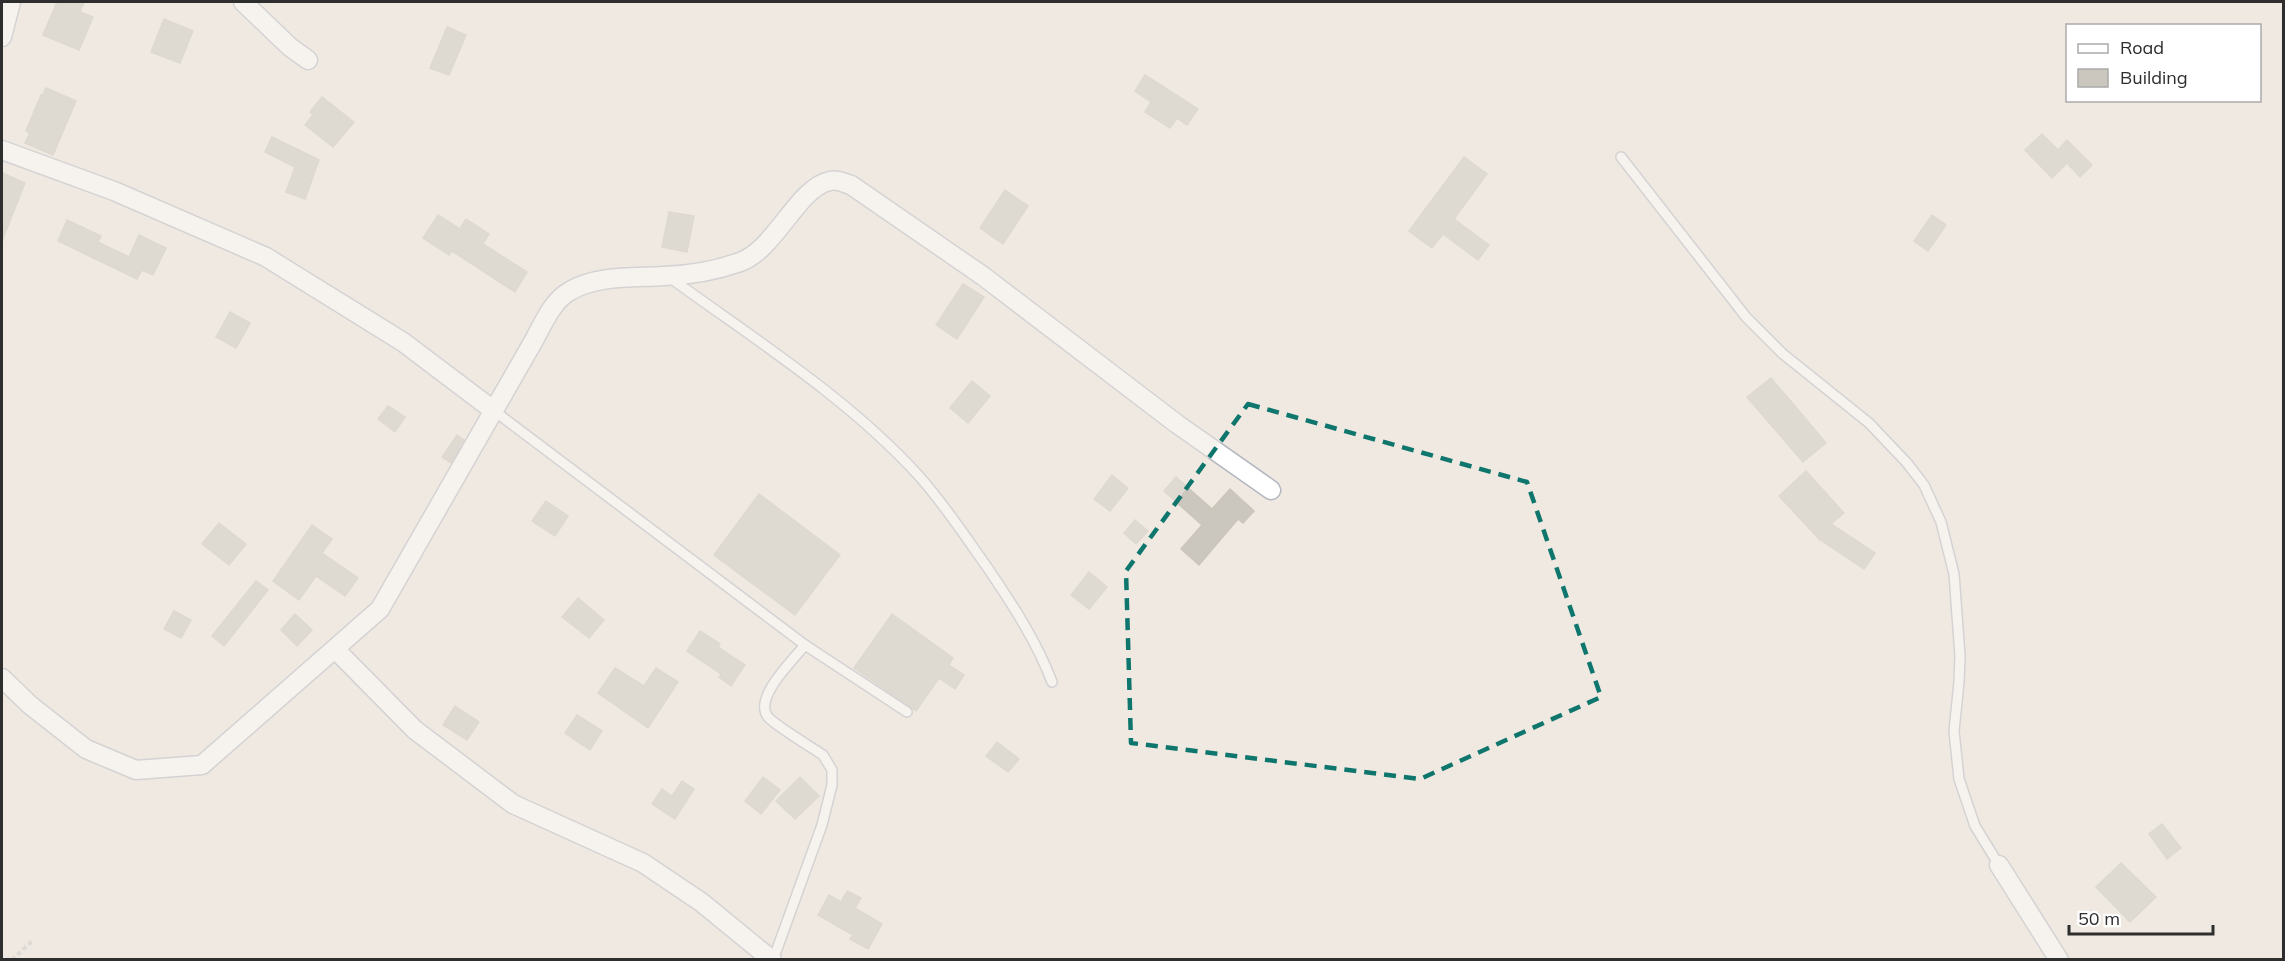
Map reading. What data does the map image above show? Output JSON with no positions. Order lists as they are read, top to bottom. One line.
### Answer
{"legend":["Road","Building"],"scale_bar":"50 m"}
